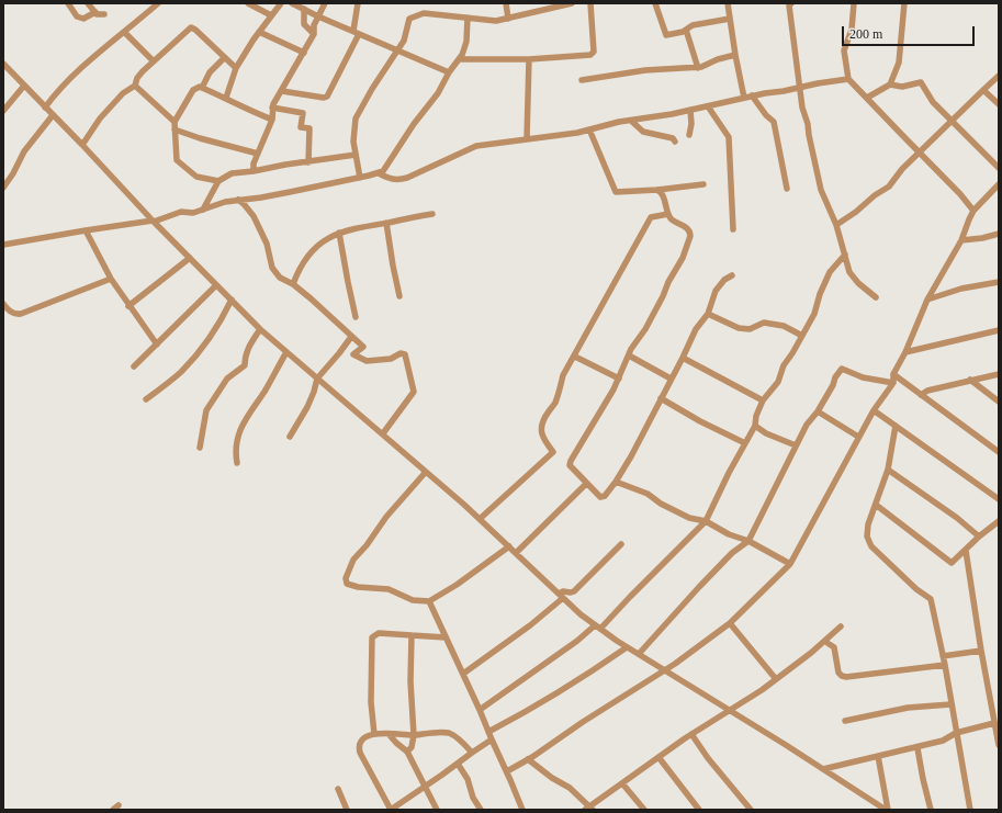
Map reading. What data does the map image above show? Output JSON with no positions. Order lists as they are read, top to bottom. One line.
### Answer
{"scale_bar":"200 m"}
